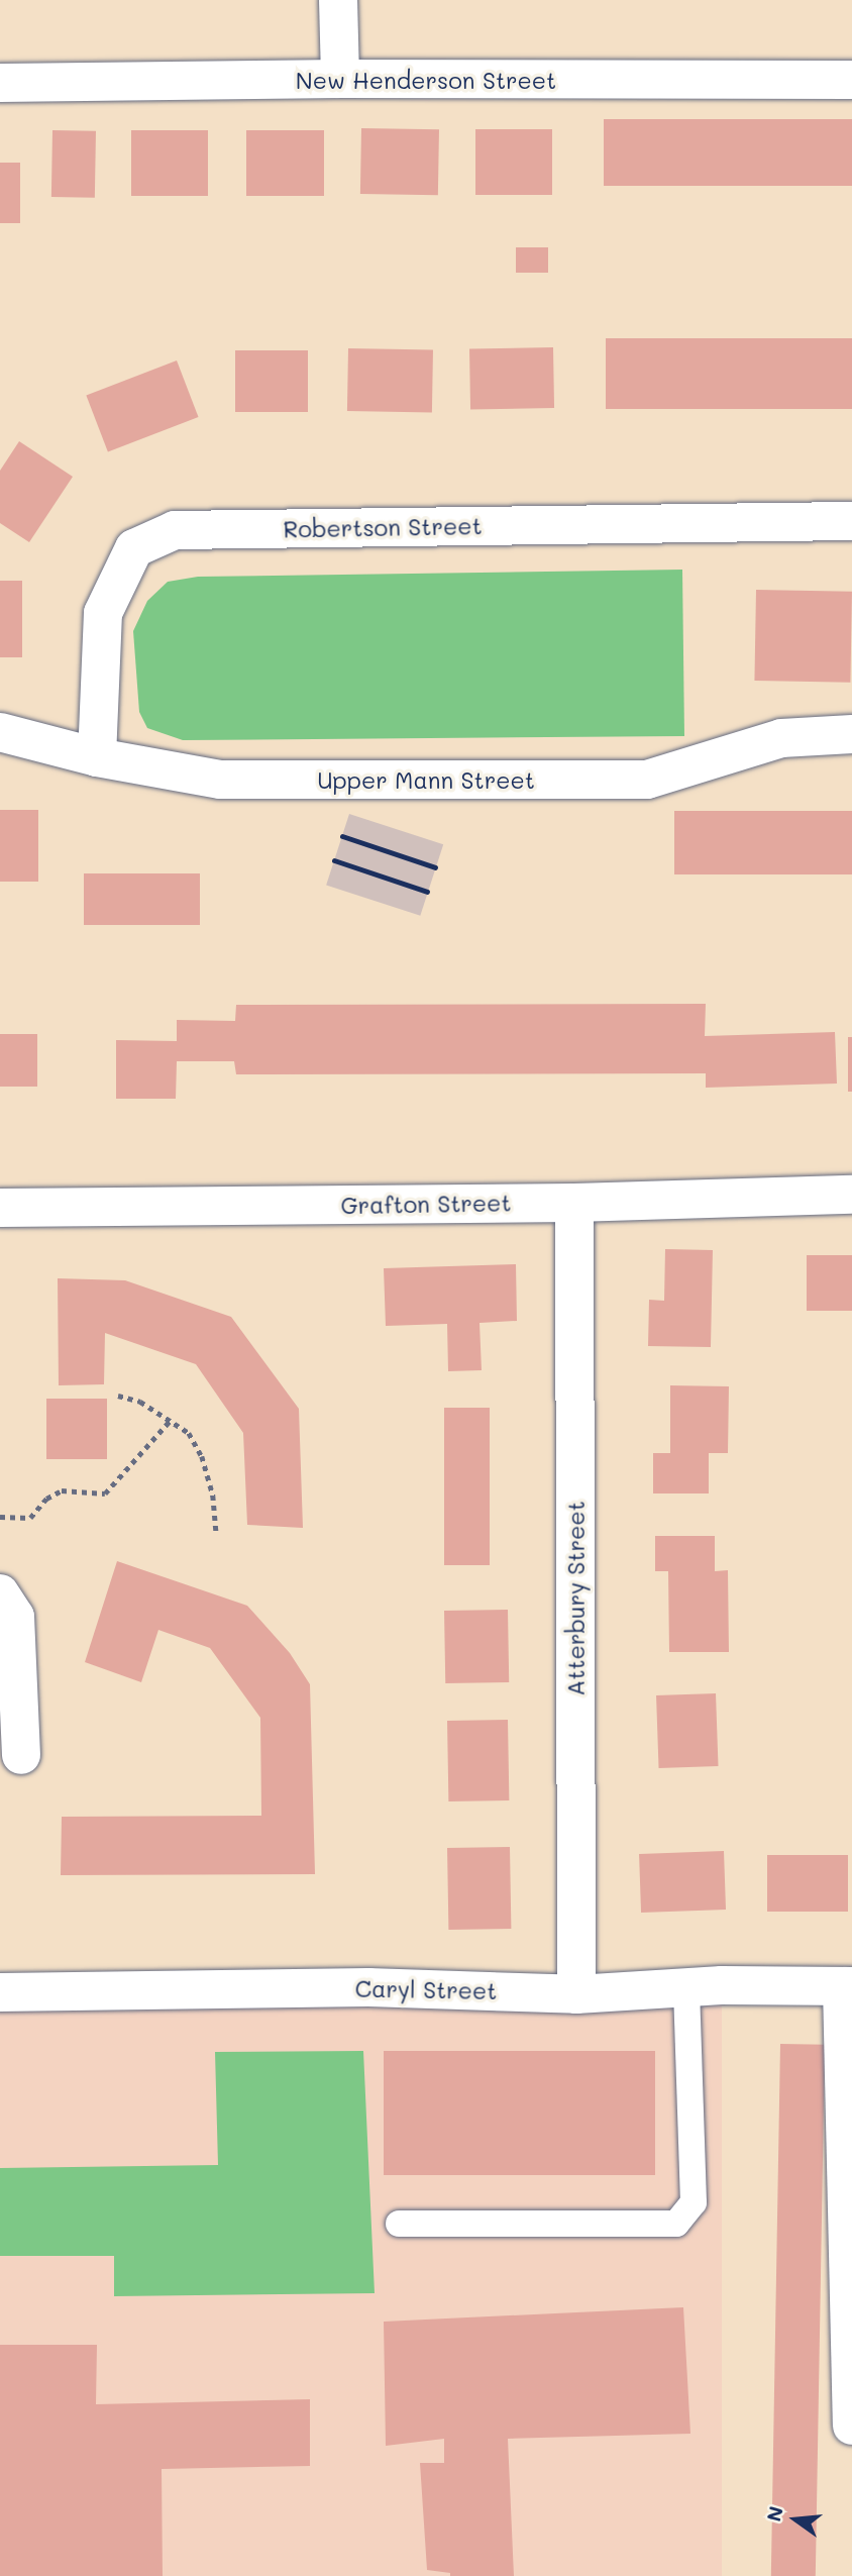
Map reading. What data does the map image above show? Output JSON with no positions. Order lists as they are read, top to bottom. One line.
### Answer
{"streets":{"street":["New Henderson Street","Robertson Street","Upper Mann Street","Grafton Street","Atterbury Street","Caryl Street"]},"crossings":[["Robertson Street","Upper Mann Street"],["Grafton Street","Atterbury Street"],["Atterbury Street","Caryl Street"]],"north":"left"}
